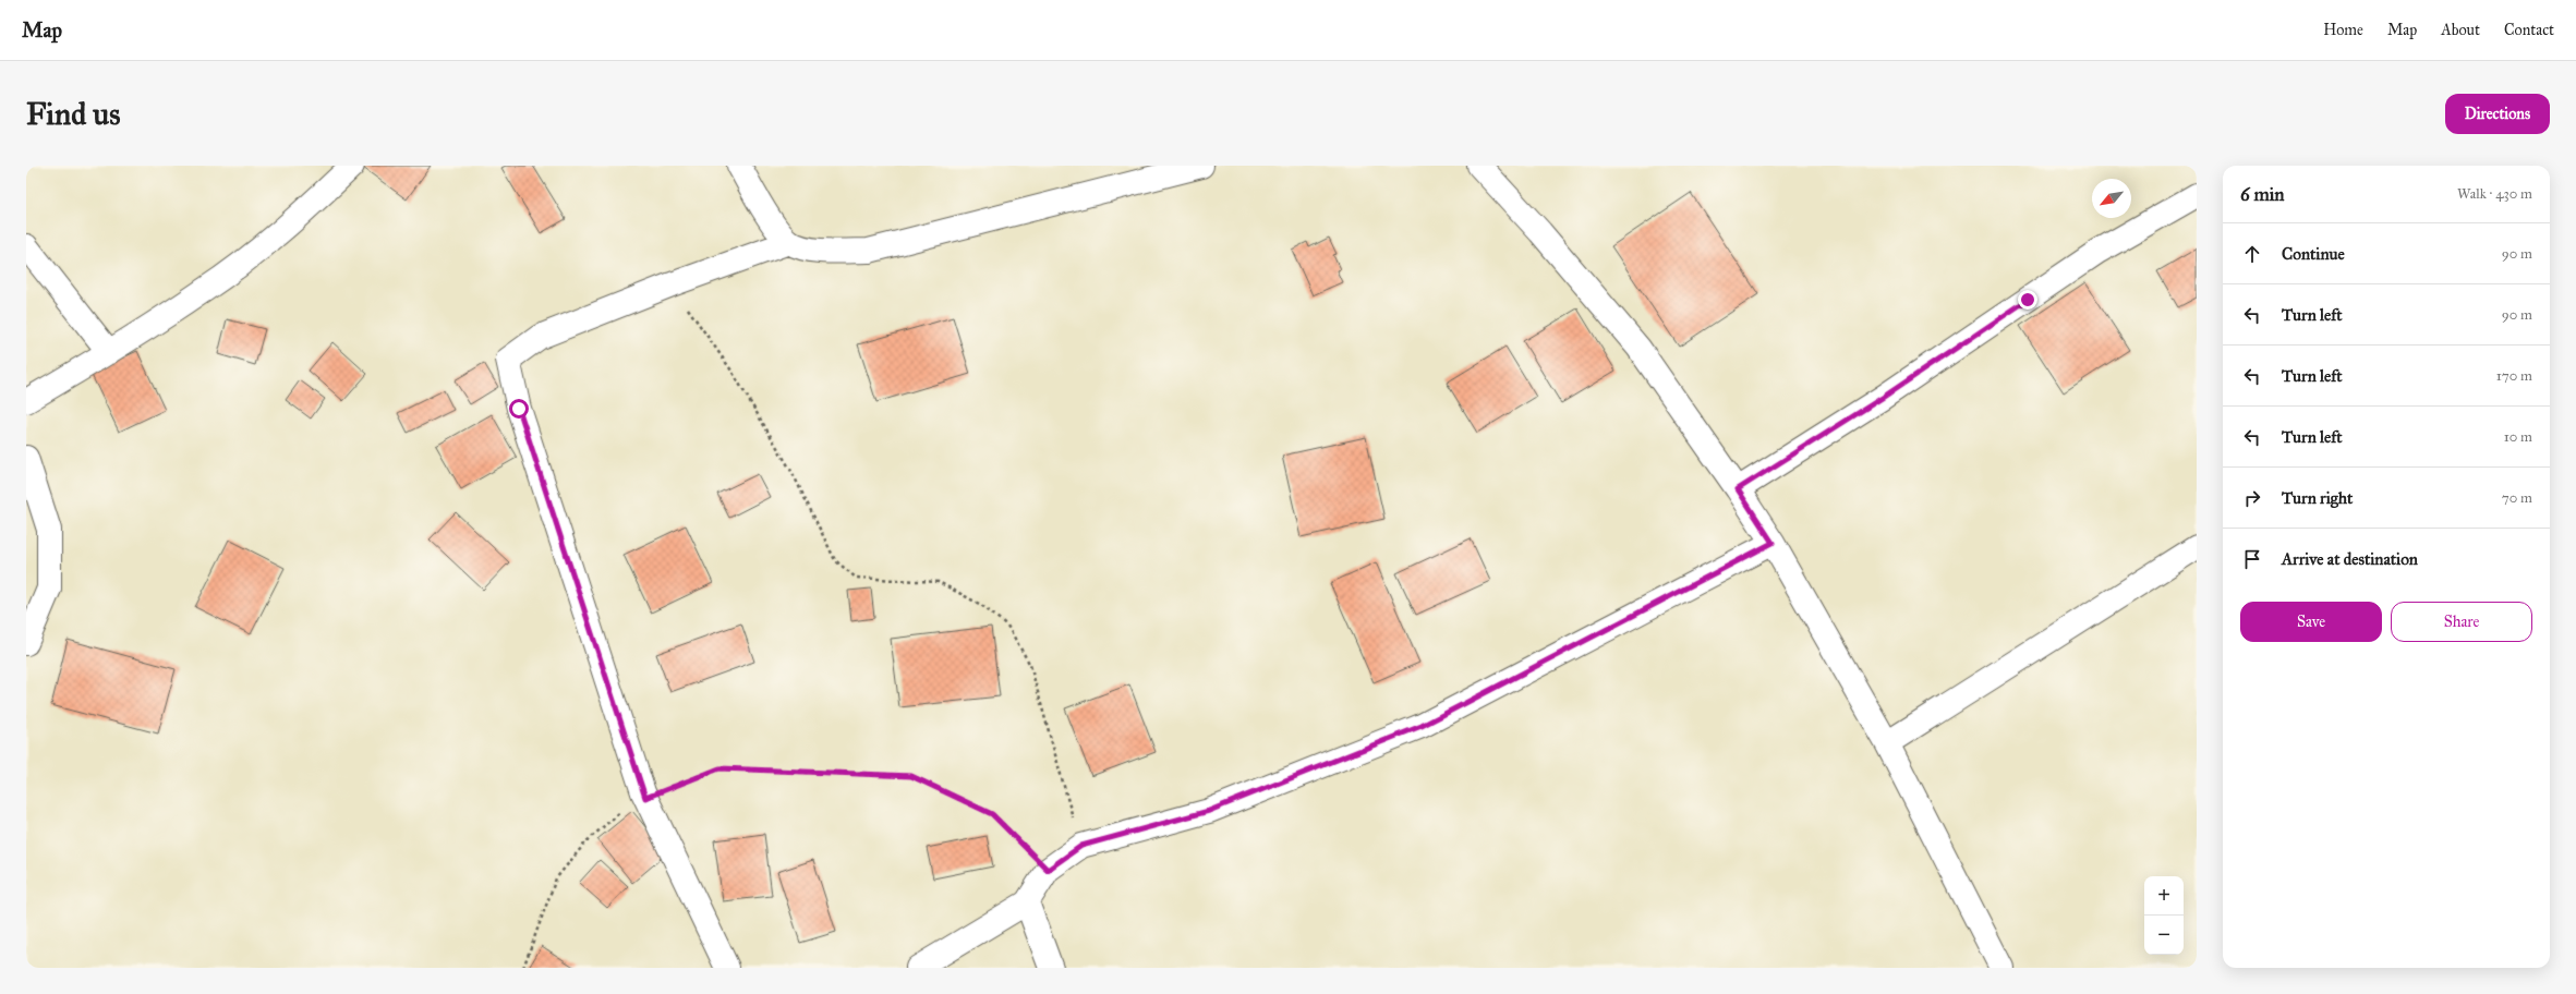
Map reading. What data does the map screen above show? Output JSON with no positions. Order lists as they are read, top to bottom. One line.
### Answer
{"north":"bottom left","page":{"header":"Map","nav":["Home","Map","About","Contact"],"buttons":["Directions",["Save","Share"]],"title":"Find us","heading":["6 min","Walk · 430 m"],"list":[["Continue","90 m"],["Turn left","90 m"],["Turn left","170 m"],["Turn left","10 m"],["Turn right","70 m"],"Arrive at destination"],"map_buttons":["+","−"]}}
